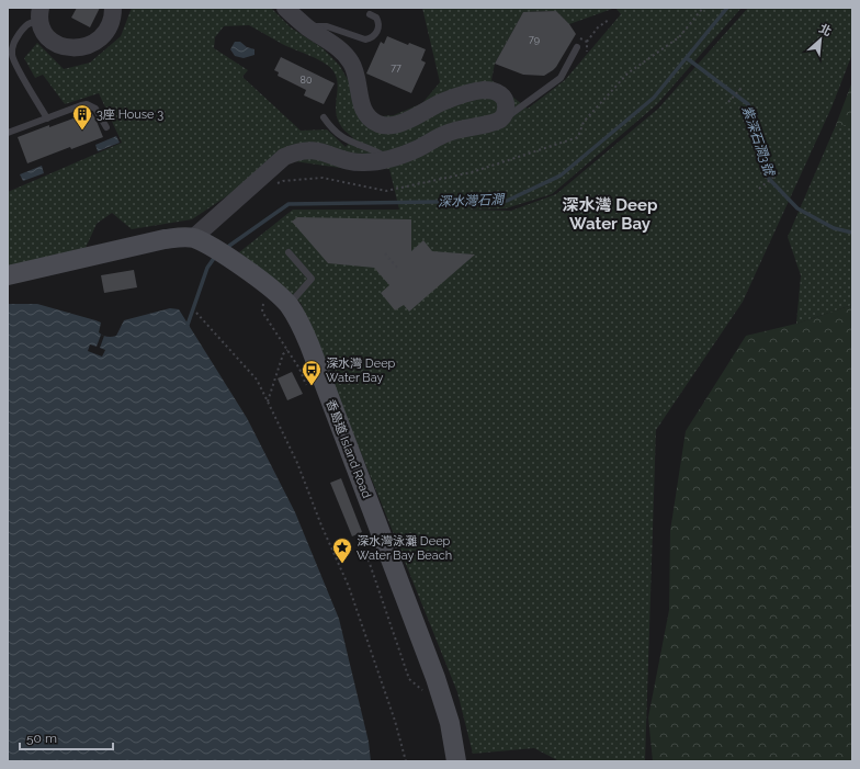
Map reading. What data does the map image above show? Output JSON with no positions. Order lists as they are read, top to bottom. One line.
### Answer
{"streets":{"main road":["香島道 Island Road"]},"districts":["深水灣 Deep Water Bay"],"water":["紫深石澗3號","深水灣石澗"],"places":{"building":["3座 House 3"],"bus stop":["深水灣 Deep Water Bay"],"place":["深水灣泳灘 Deep Water Bay Beach"]},"house_numbers":["79","77","80"],"scale_bar":"50 m","north":"top right"}
